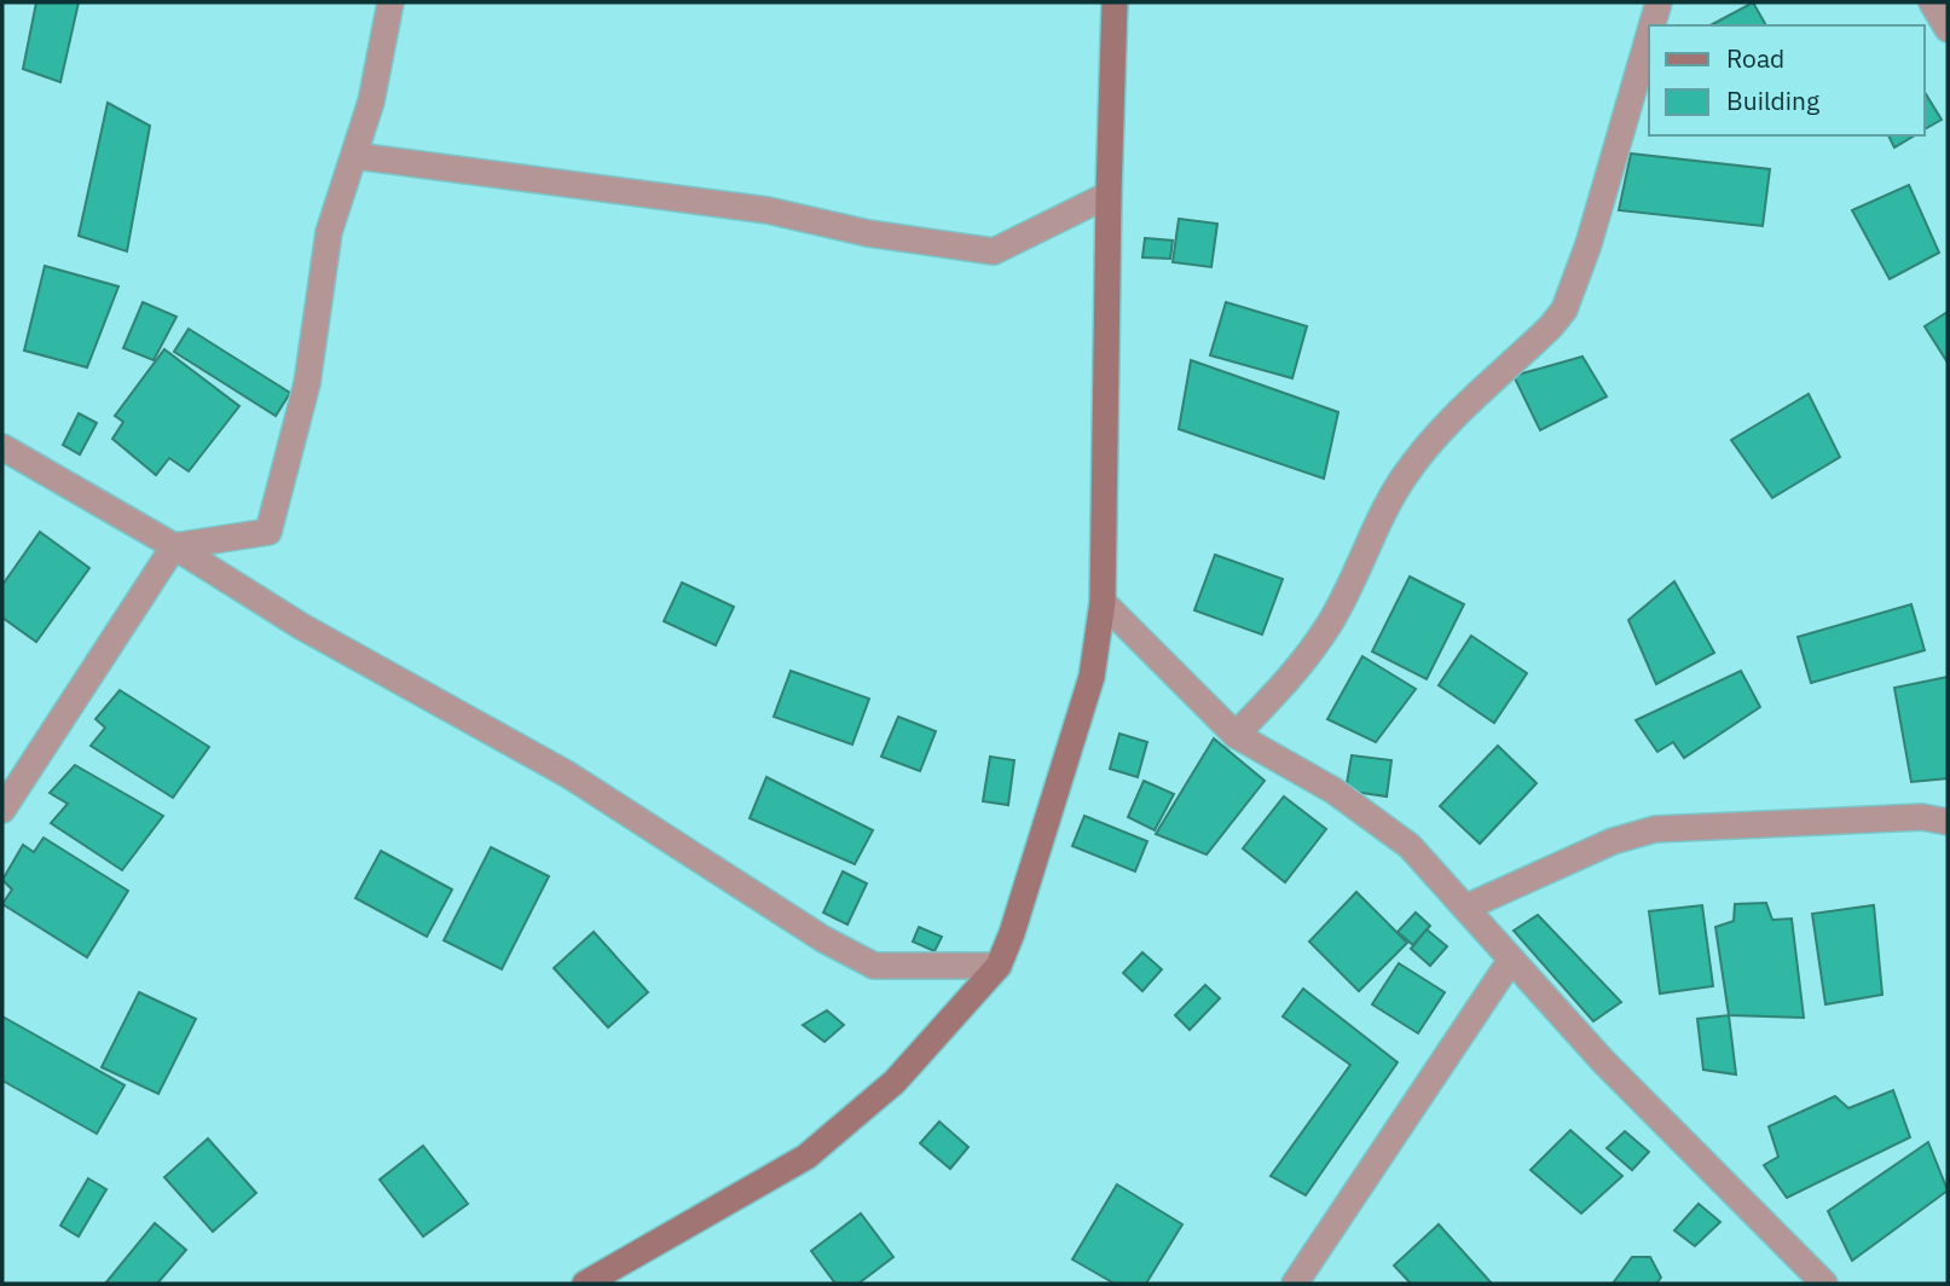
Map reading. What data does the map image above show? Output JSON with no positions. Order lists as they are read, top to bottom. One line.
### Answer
{"legend":["Road","Building"]}
